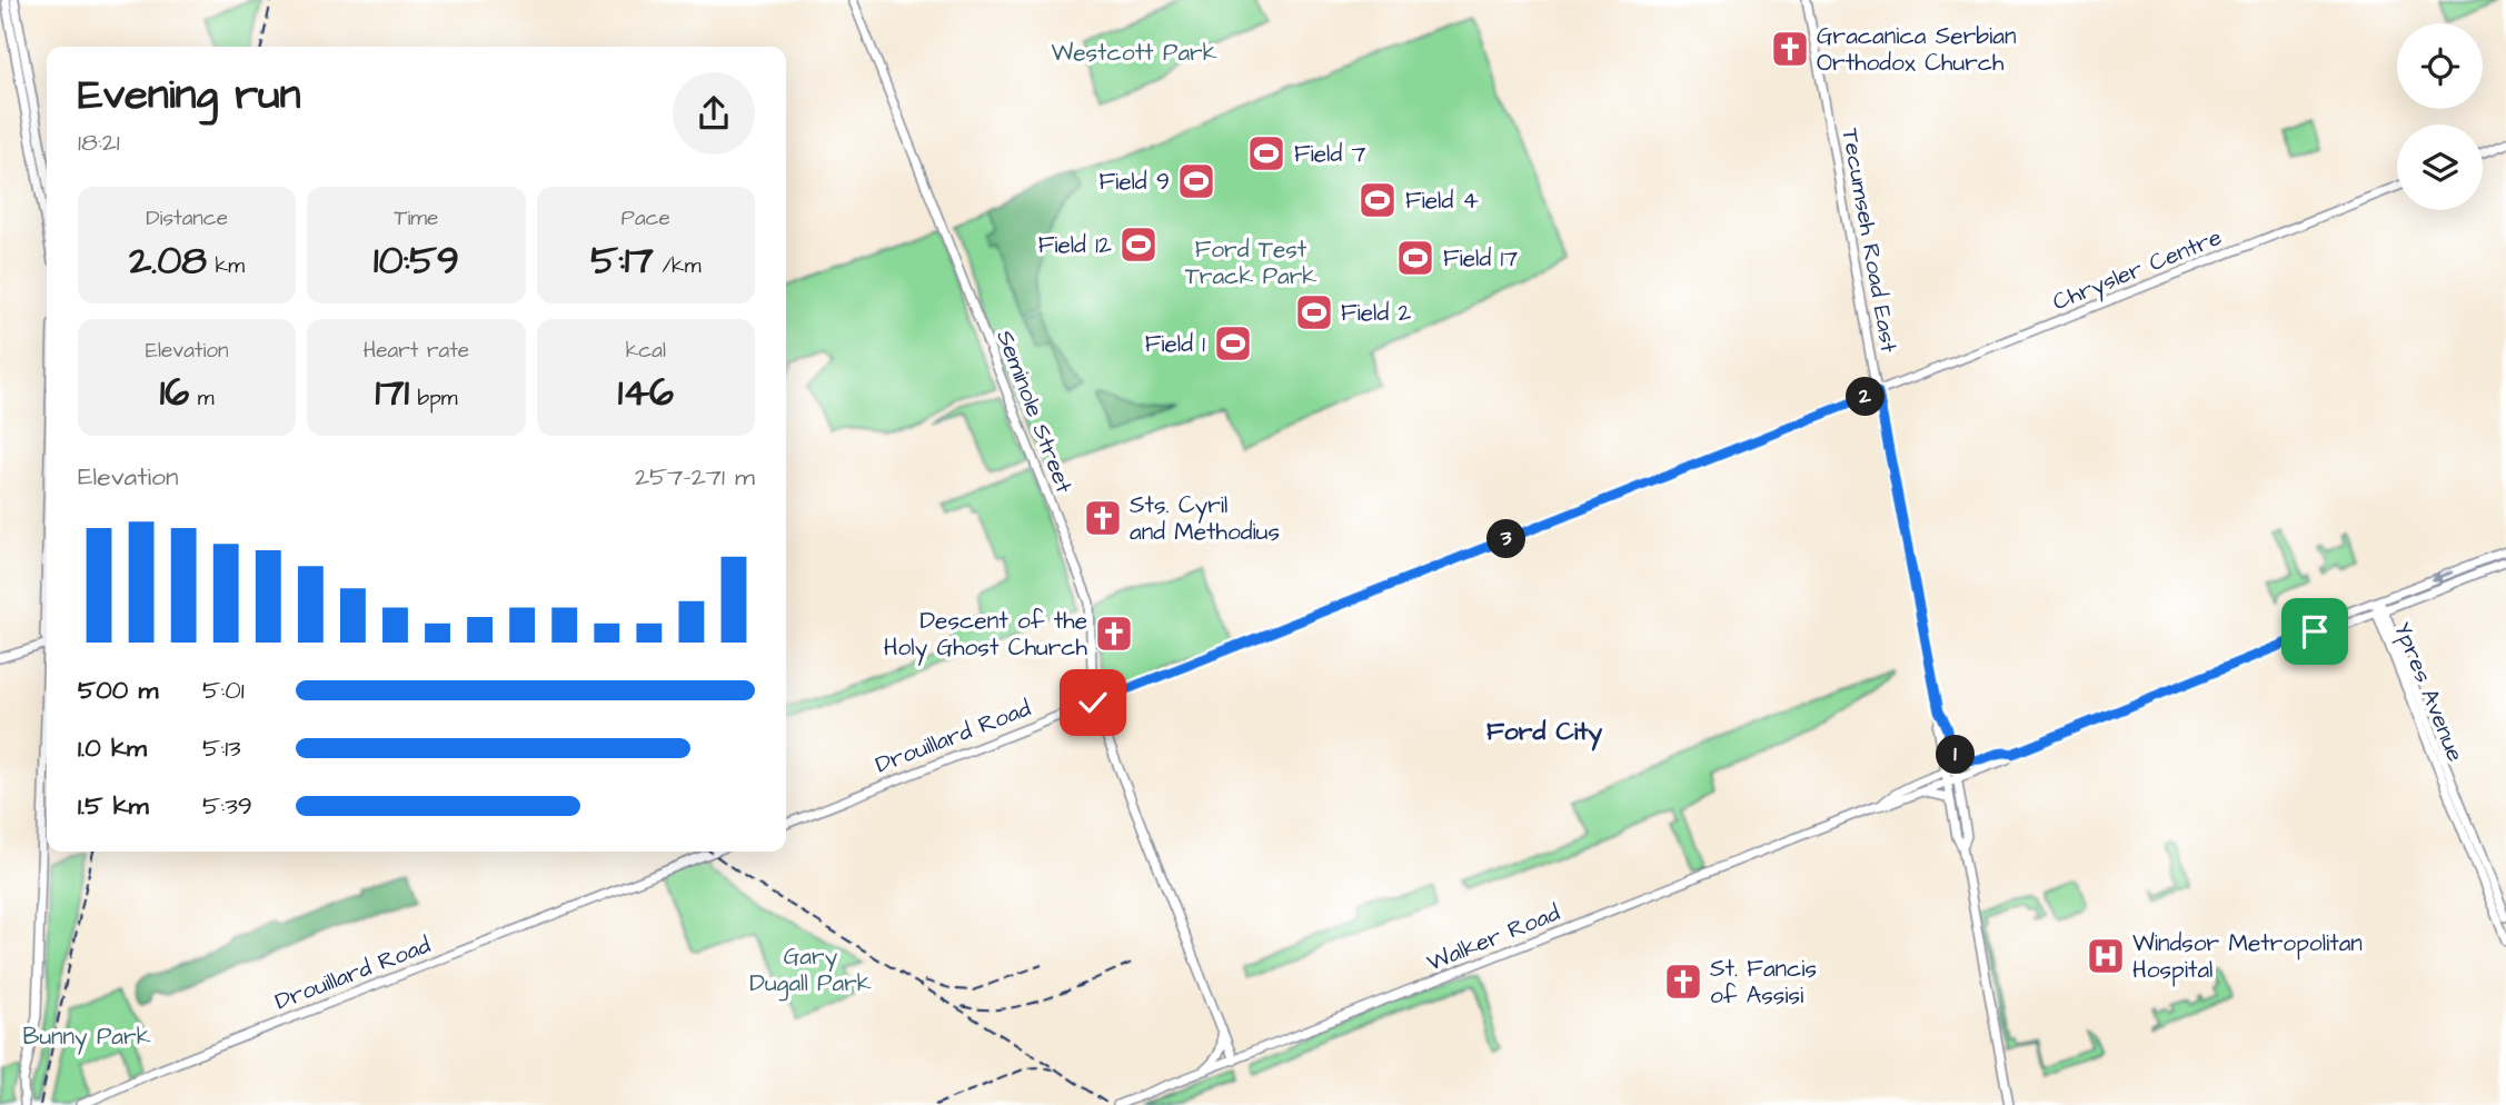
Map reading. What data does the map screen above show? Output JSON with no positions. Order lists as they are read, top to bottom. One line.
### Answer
{"streets":{"main road":["Tecumseh Road East","Chrysler Centre","Seminole Street","Ypres Avenue","Drouillard Road","Walker Road"]},"crossings":[["Tecumseh Road East","Chrysler Centre"],["Tecumseh Road East","Drouillard Road"],["Tecumseh Road East","Walker Road"],["Chrysler Centre","Drouillard Road"],["Seminole Street","Drouillard Road"],["Seminole Street","Walker Road"],["Ypres Avenue","Walker Road"]],"districts":["Ford City"],"parks":["Westcott Park","Ford Test Track Park","Gary Dugall Park","Bunny Park"],"places":{"church":["Gracanica Serbian Orthodox Church","Sts. Cyril and Methodius","Descent of the Holy Ghost Church","St. Fancis of Assisi"],"sports":["Field 7","Field 9","Field 4","Field 12","Field 17","Field 2","Field 1"],"hospital":["Windsor Metropolitan Hospital"]},"page":{"heading":["Evening run","18:21"],"stats":[["Distance","2.08 km"],["Time","10:59"],["Pace","5:17 /km"],["Elevation","16 m"],["Heart rate","171 bpm"],["kcal","146"]],"pins":["2","3","1"],"chart":["Elevation","257–271 m"],"list":[{"name":"500 m","note":"5:01"},{"name":"1.0 km","note":"5:13"},{"name":"1.5 km","note":"5:39"}]}}
